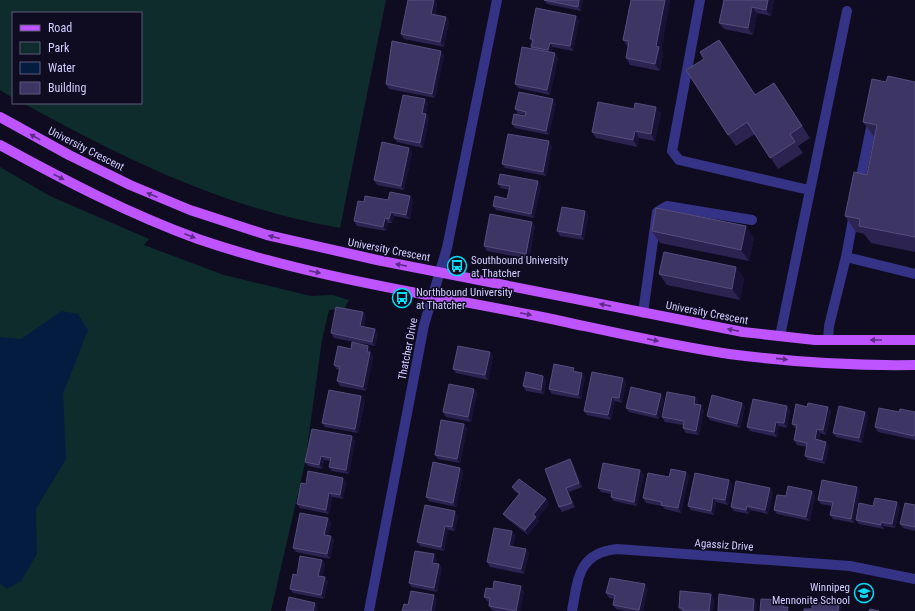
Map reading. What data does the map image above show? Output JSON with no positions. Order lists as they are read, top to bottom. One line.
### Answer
{"streets":{"main road":["University Crescent"],"street":["Thatcher Drive","Agassiz Drive"]},"crossings":[["University Crescent","Thatcher Drive"]],"places":{"bus stop":["Southbound University at Thatcher","Northbound University at Thatcher"],"school or university":["Winnipeg Mennonite School"]},"legend":["Road","Park","Water","Building"]}
